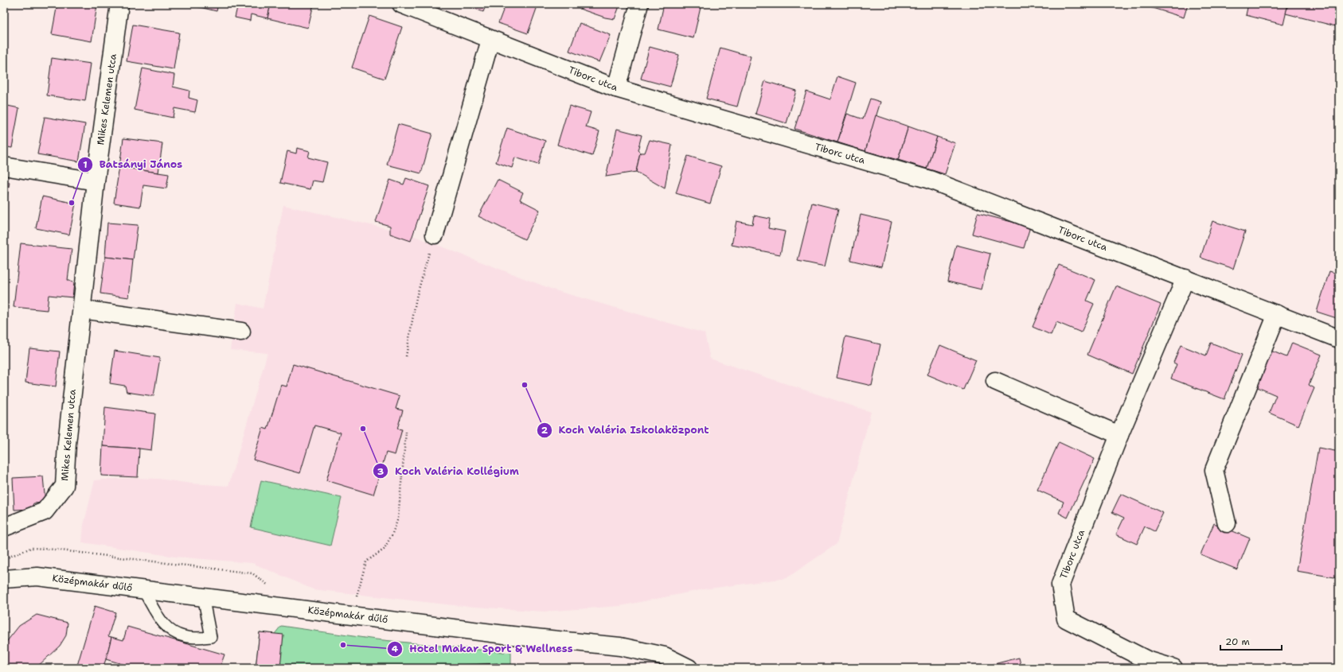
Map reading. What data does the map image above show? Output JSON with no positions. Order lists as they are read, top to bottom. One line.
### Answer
{"streets":{"street":["Tiborc utca","Mikes Kelemen utca","Középmakár dűlő"]},"places":["Batsányi János","Koch Valéria Iskolaközpont","Koch Valéria Kollégium","Hotel Makar Sport & Wellness"],"scale_bar":"20 m"}
